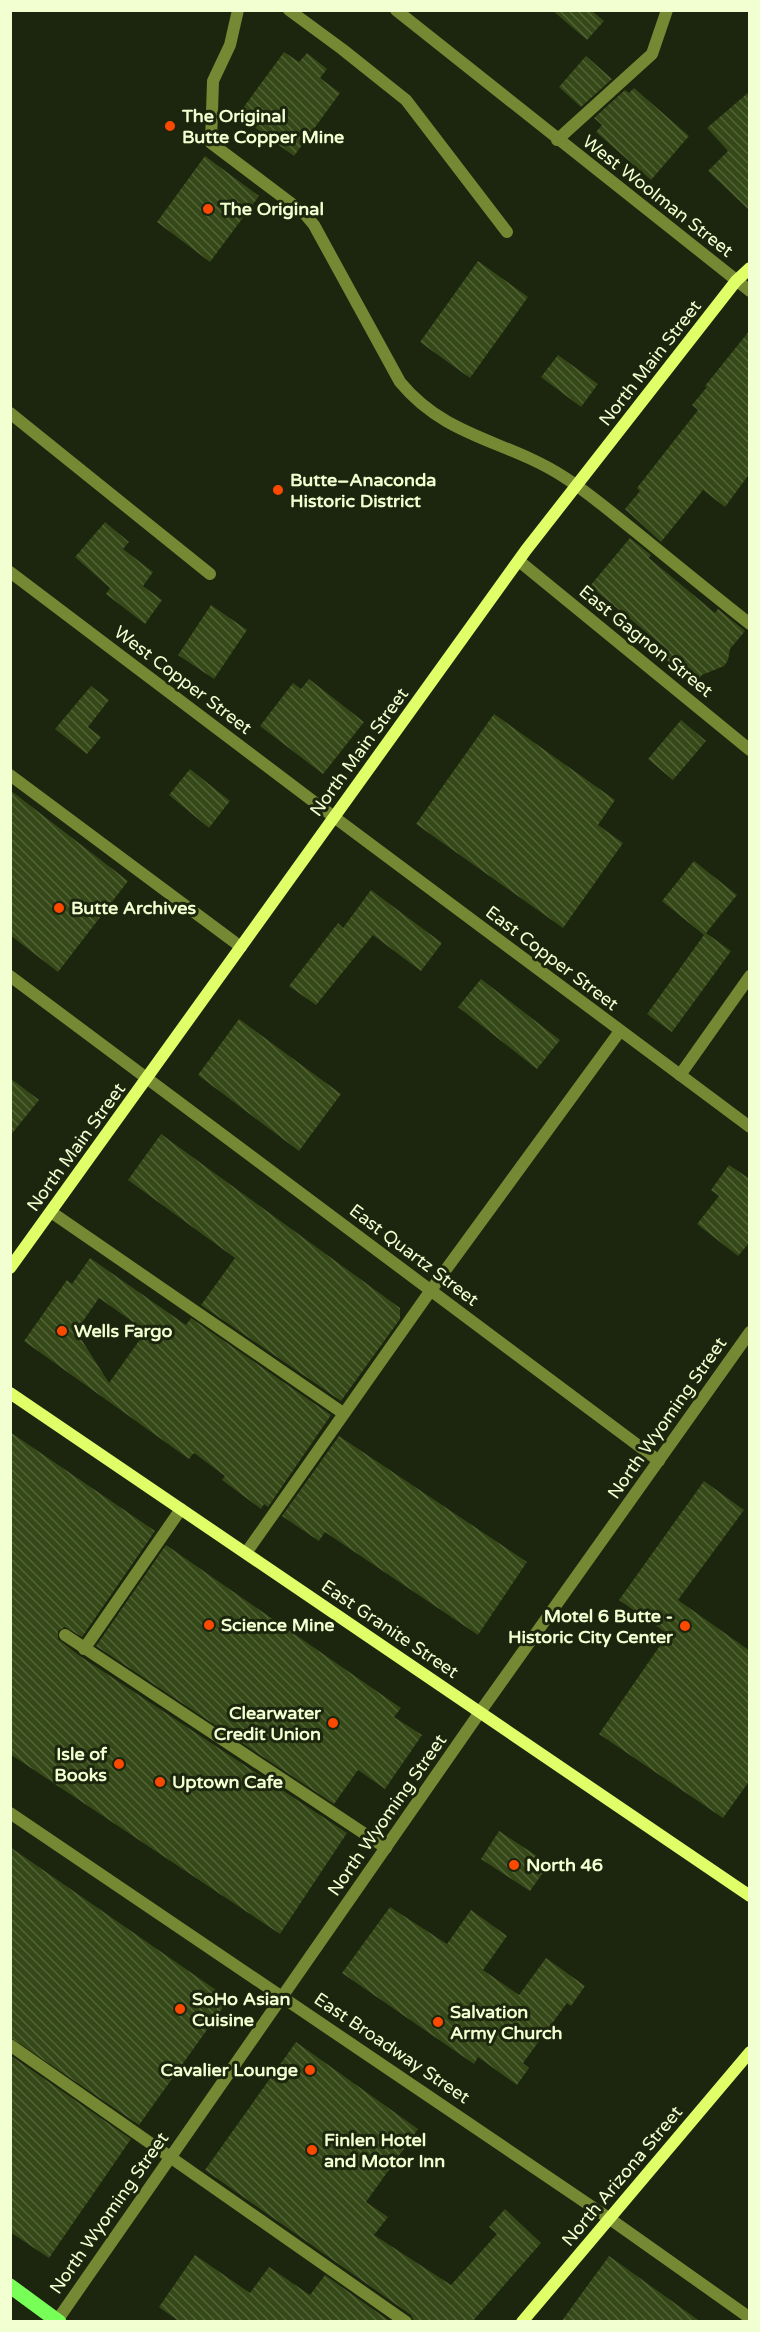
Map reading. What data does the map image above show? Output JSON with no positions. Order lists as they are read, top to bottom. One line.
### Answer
{"streets":{"street":["West Woolman Street","North Main Street","East Gagnon Street","West Copper Street","East Copper Street","East Quartz Street","North Wyoming Street","East Granite Street","East Broadway Street","North Arizona Street"]},"crossings":[["West Woolman Street","North Main Street"],["North Main Street","East Gagnon Street"],["North Main Street","West Copper Street"],["North Main Street","East Copper Street"],["North Main Street","East Quartz Street"],["West Copper Street","East Copper Street"],["East Quartz Street","North Wyoming Street"],["North Wyoming Street","East Granite Street"],["North Wyoming Street","East Broadway Street"],["East Broadway Street","North Arizona Street"]],"places":["The Original Butte Copper Mine","The Original","Butte–Anaconda Historic District","Butte Archives","Wells Fargo","Science Mine","Motel 6 Butte - Historic City Center","Clearwater Credit Union","Isle of Books","Uptown Cafe","North 46","SoHo Asian Cuisine","Salvation Army Church","Cavalier Lounge","Finlen Hotel and Motor Inn"]}
